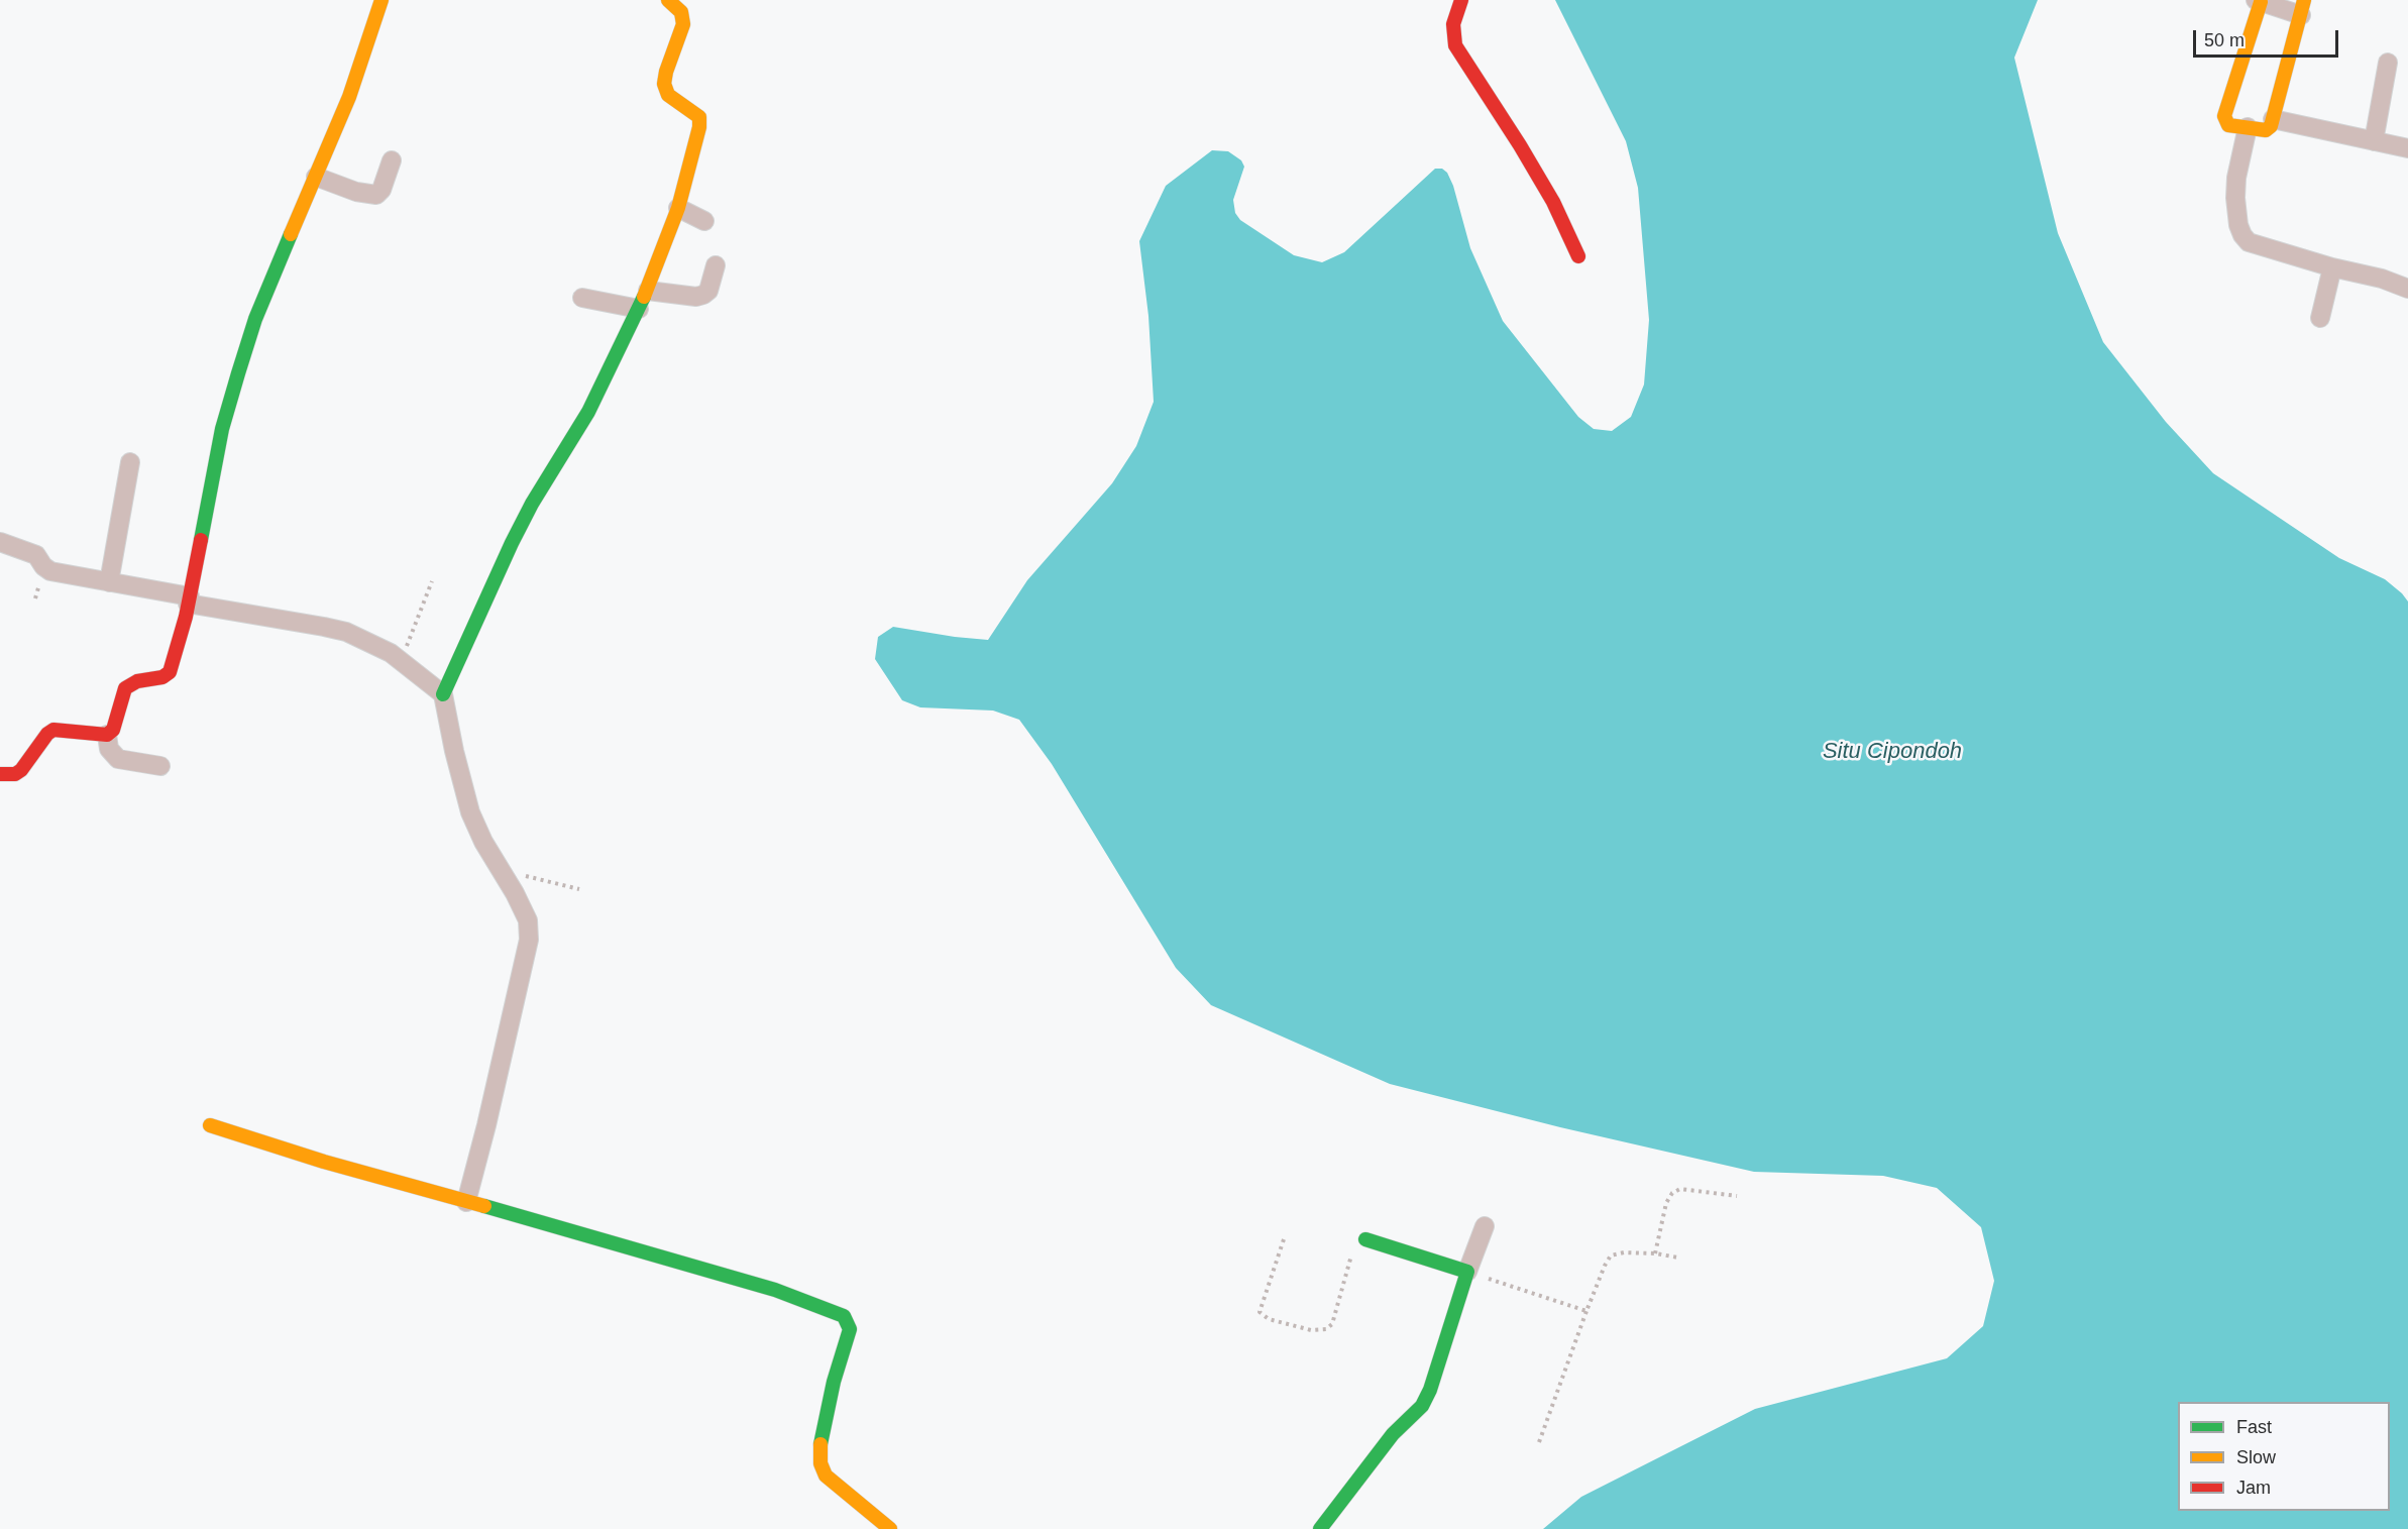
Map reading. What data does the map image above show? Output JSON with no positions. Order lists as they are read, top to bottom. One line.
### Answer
{"water":["Situ Cipondoh"],"legend":["Fast","Slow","Jam"],"scale_bar":"50 m"}
